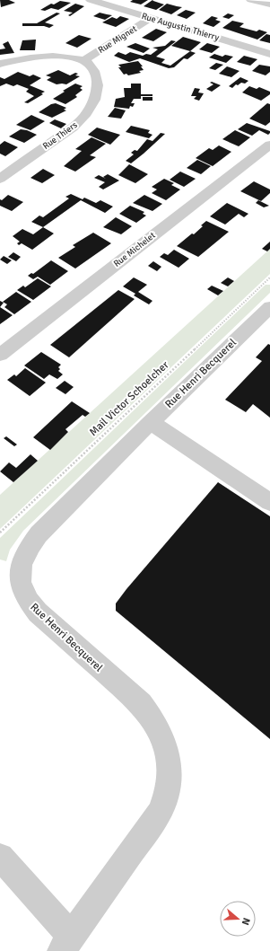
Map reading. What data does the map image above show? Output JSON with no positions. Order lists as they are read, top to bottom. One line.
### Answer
{"streets":{"street":["Rue Augustin Thierry","Rue Mignet","Rue Thiers","Rue Michelet","Rue Henri Becquerel"],"path":["Mail Victor Schoelcher"]},"crossings":[["Rue Augustin Thierry","Rue Mignet"],["Rue Mignet","Rue Thiers"]],"north":"right"}
